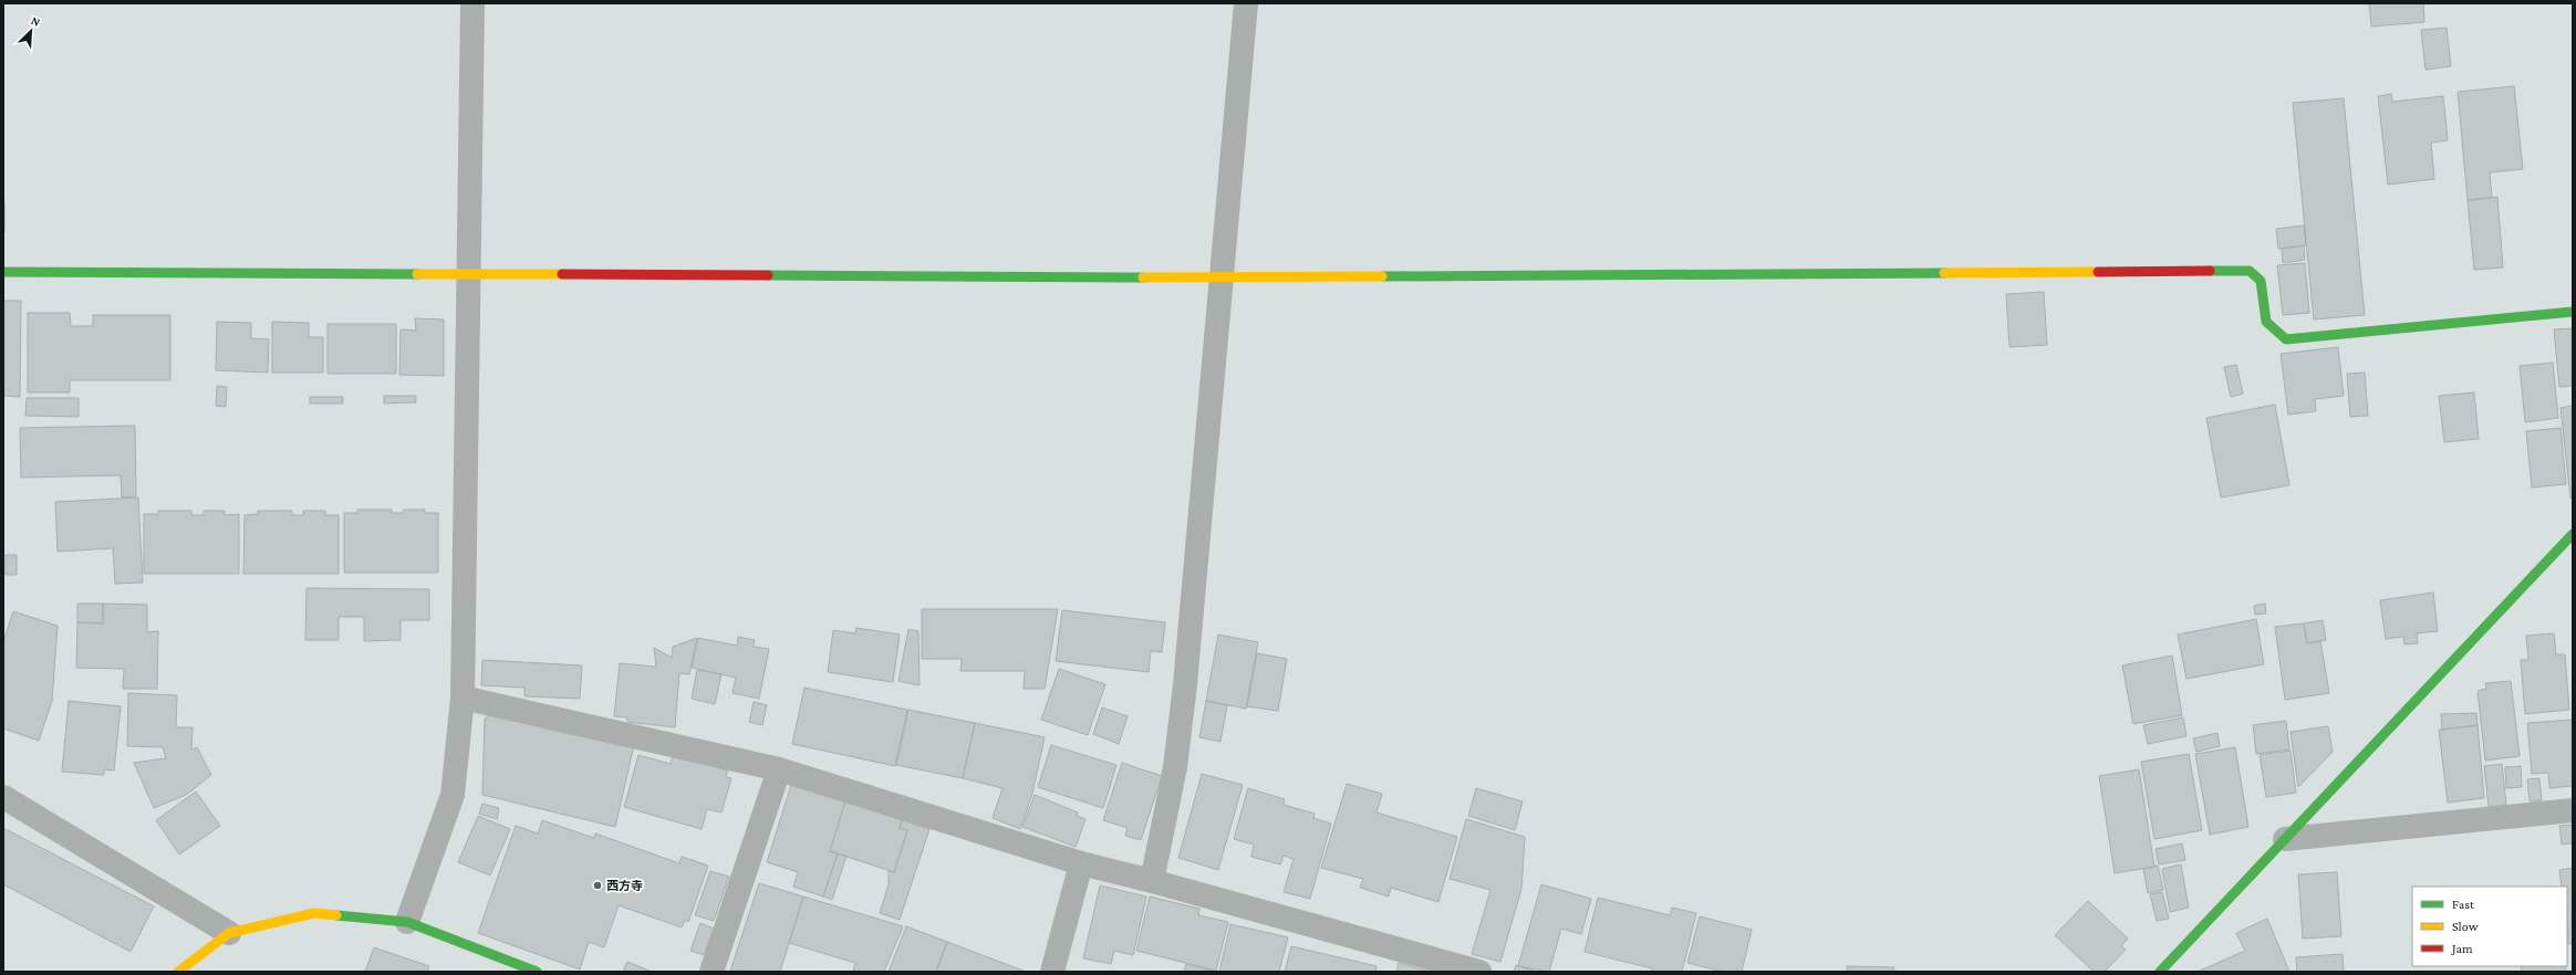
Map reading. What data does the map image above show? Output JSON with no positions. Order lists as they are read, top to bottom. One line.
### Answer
{"places":["西方寺"],"legend":["Fast","Slow","Jam"],"north":"top right"}
